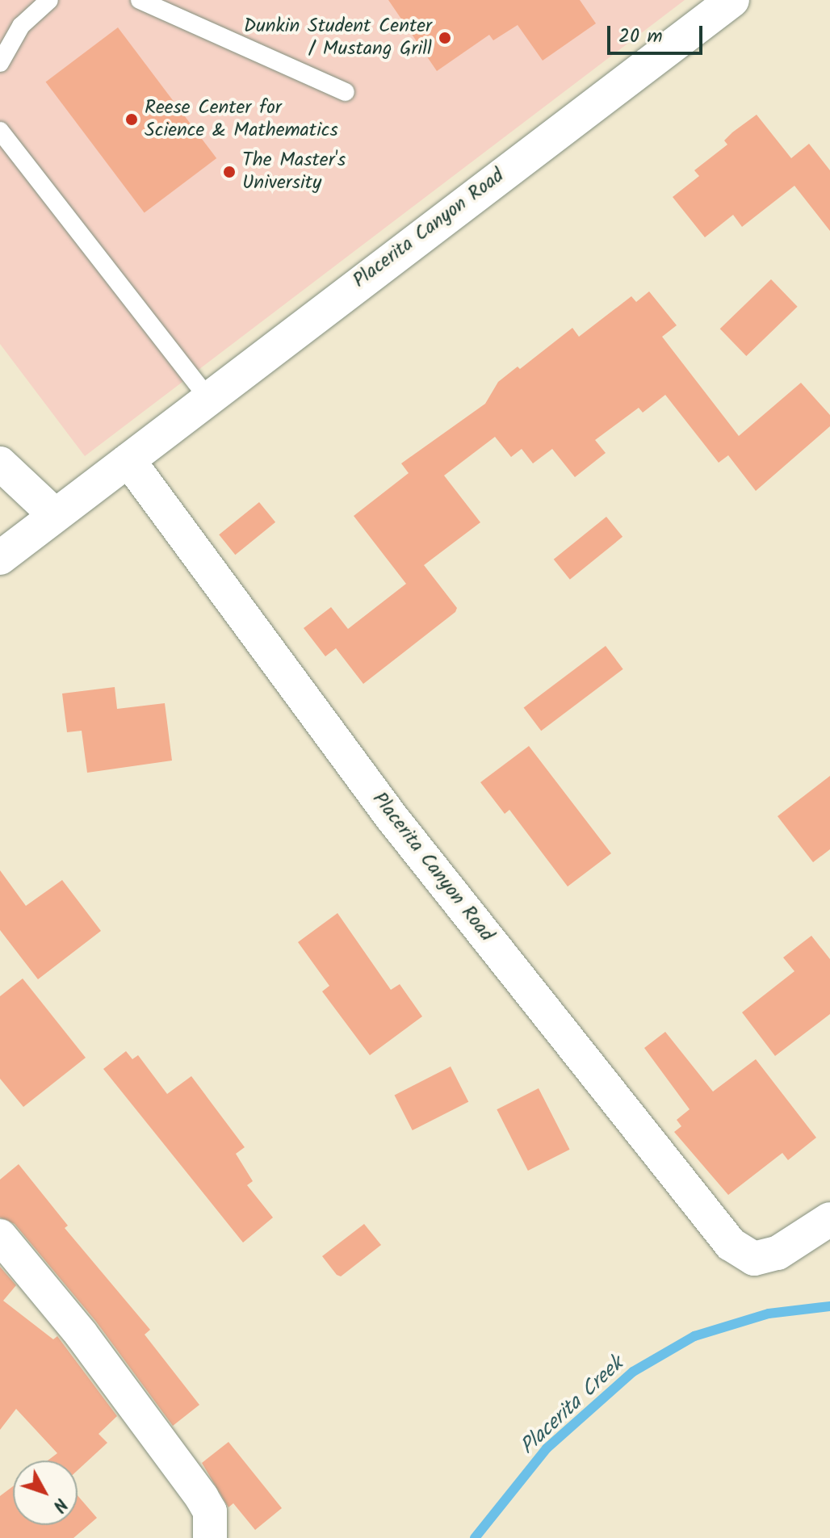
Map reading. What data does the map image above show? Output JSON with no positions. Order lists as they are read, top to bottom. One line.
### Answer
{"streets":{"street":["Placerita Canyon Road"]},"water":["Placerita Creek"],"places":["Dunkin Student Center / Mustang Grill","Reese Center for Science & Mathematics","The Master's University"],"scale_bar":"20 m","north":"bottom right"}
